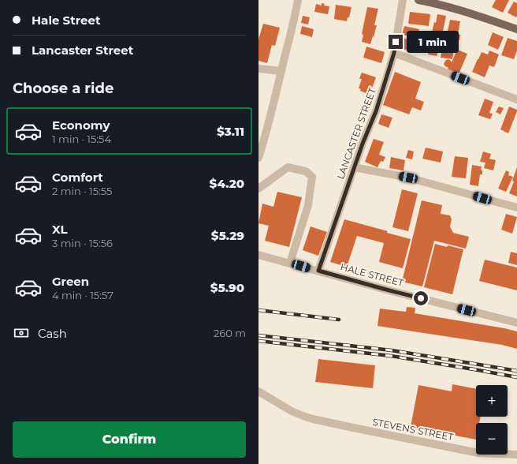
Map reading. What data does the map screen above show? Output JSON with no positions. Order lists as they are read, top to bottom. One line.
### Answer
{"streets":{"street":["LANCASTER STREET","HALE STREET","STEVENS STREET"]},"crossings":[["LANCASTER STREET","HALE STREET"]],"page":{"banner":["Hale Street","Lancaster Street"],"bubble":"1 min","heading":"Choose a ride","list":[{"name":"Economy","note":"1 min · 15:54","value":"$3.11"},{"name":"Comfort","note":"2 min · 15:55","value":"$4.20"},{"name":"XL","note":"3 min · 15:56","value":"$5.29"},{"name":"Green","note":"4 min · 15:57","value":"$5.90"}],"pay":["Cash","260 m"],"map_buttons":["+","−"],"buttons":"Confirm"}}
